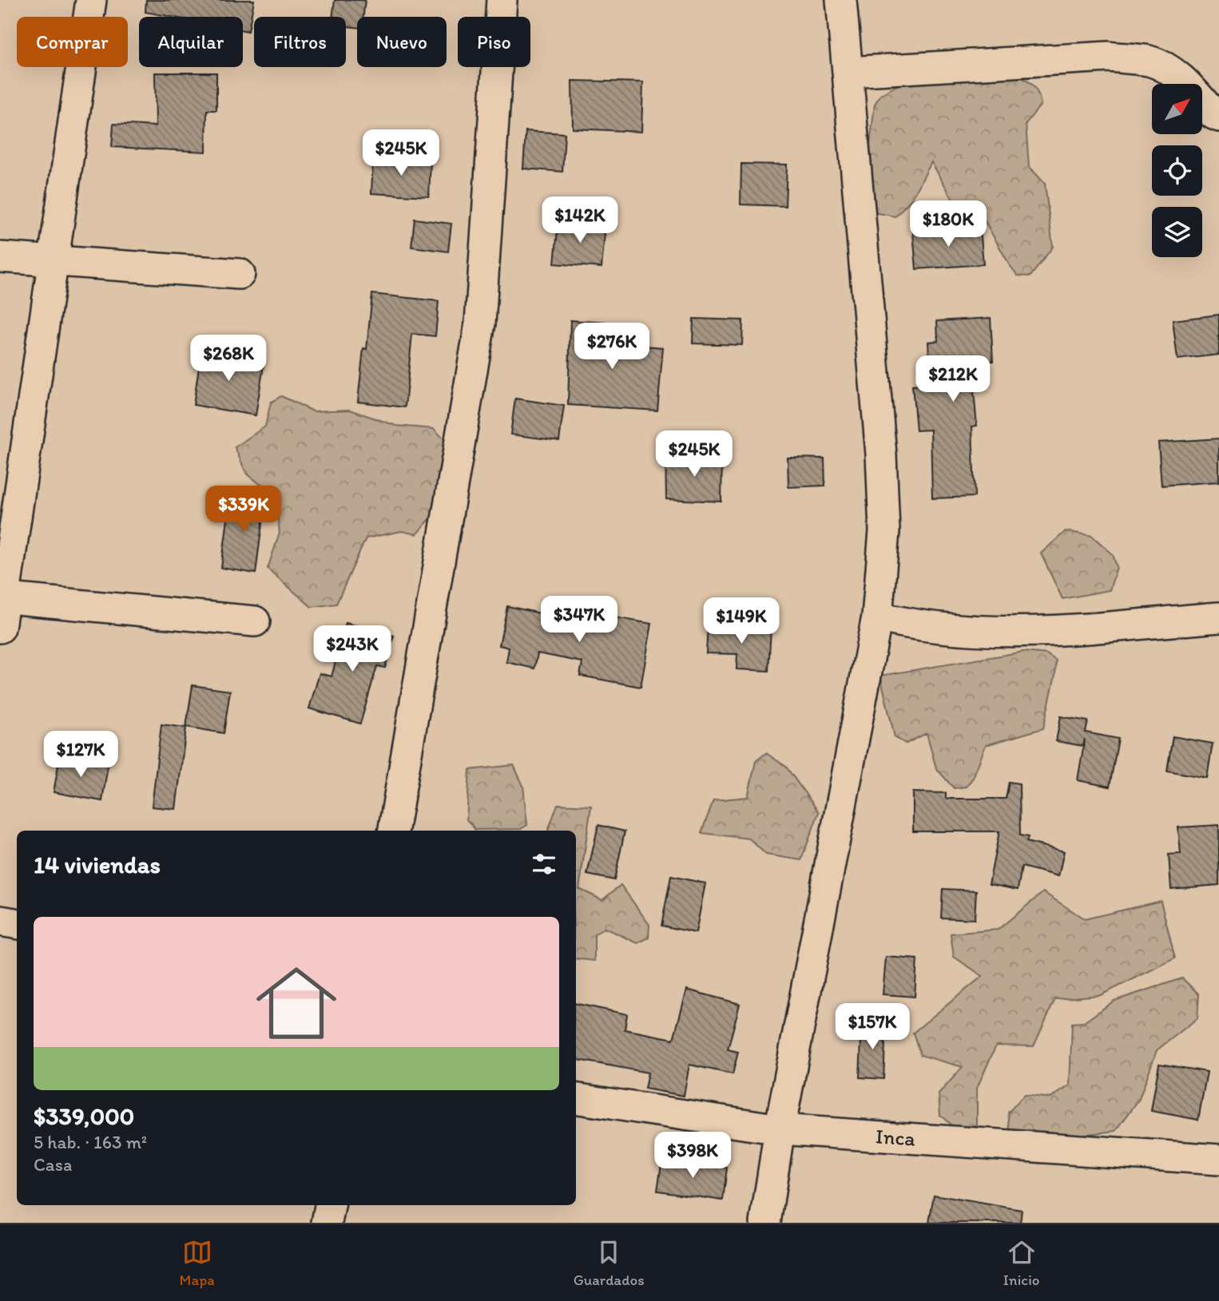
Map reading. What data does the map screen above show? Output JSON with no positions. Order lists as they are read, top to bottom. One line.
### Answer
{"streets":{"street":["Inca"]},"north":"top right","page":{"chip":["Comprar","Alquilar","Filtros","Nuevo","Piso"],"price":["$245K","$142K","$180K","$276K","$268K","$212K","$245K","$339K","$347K","$149K","$243K","$127K","$157K","$398K"],"heading":"14 viviendas","list":[{"name":"$339,000","note":"5 hab. · 163 m² · Casa"}],"tabs":["Mapa","Guardados","Inicio"]}}
